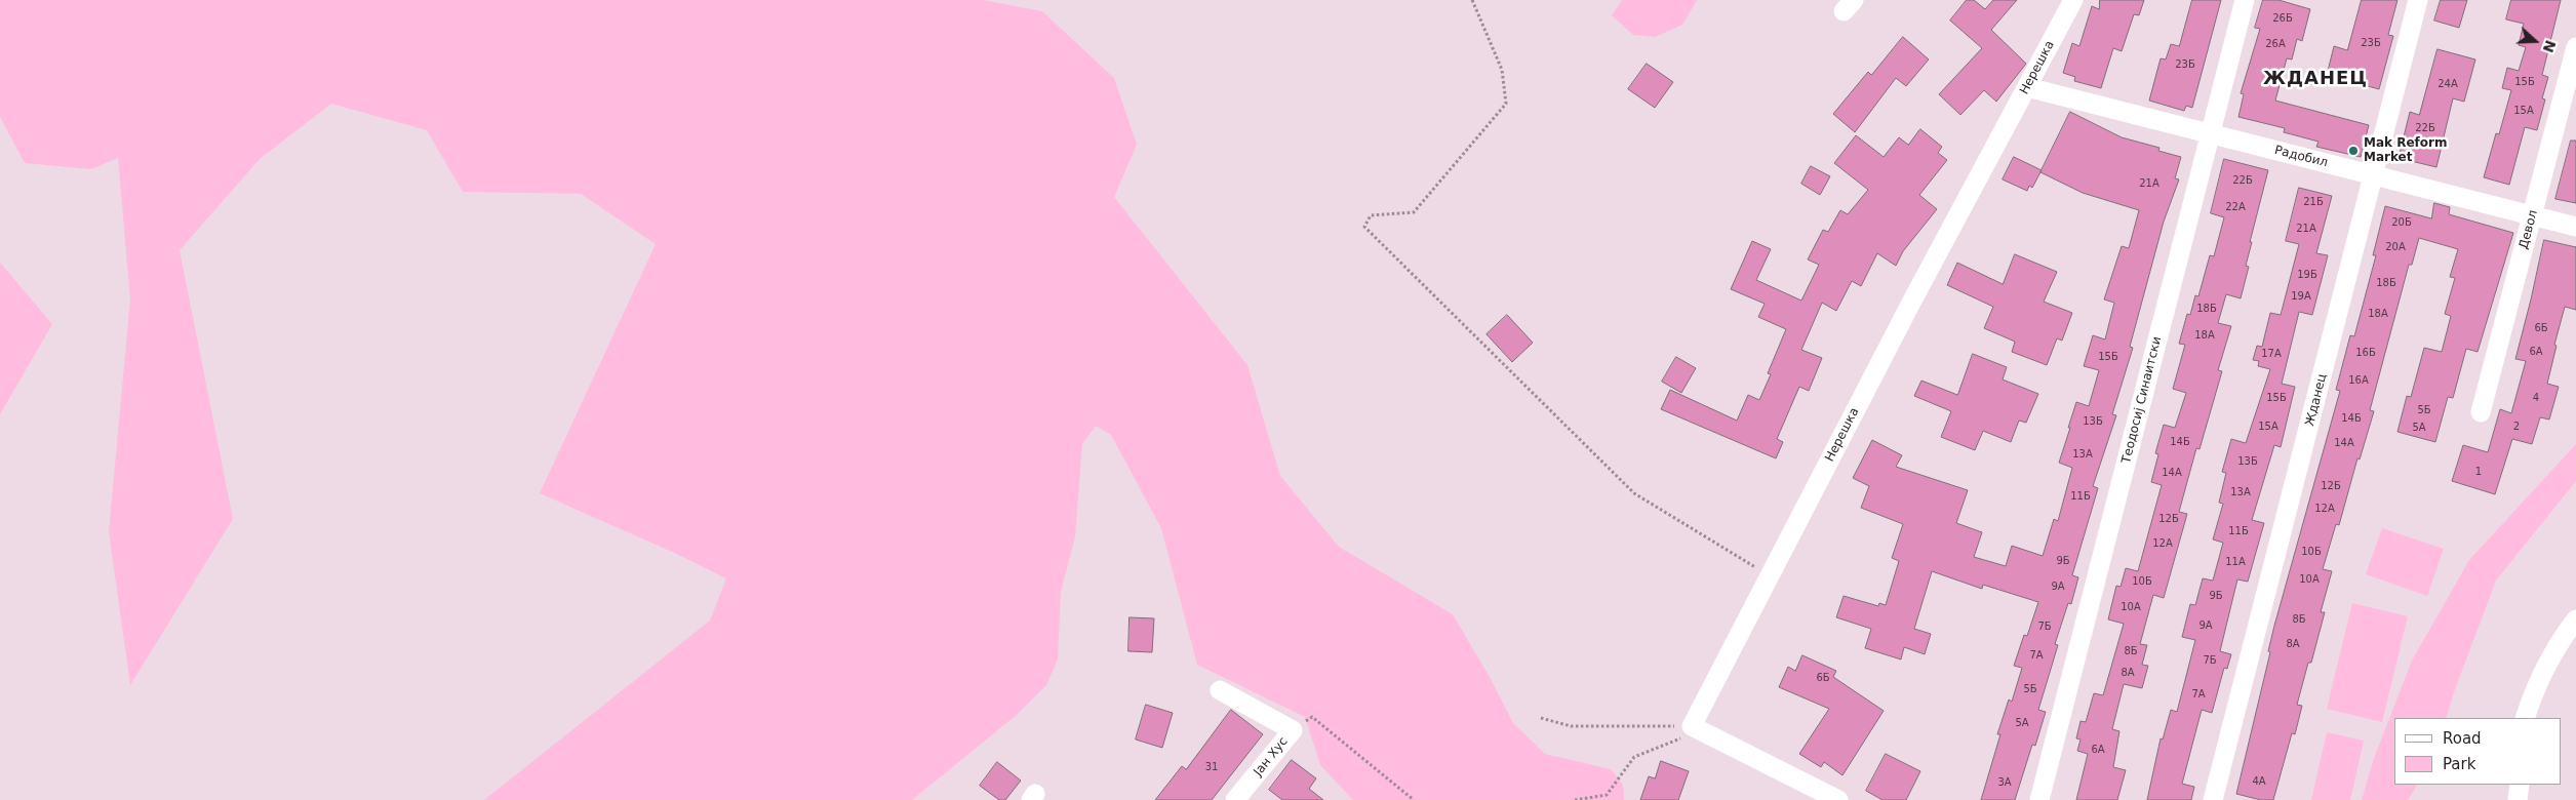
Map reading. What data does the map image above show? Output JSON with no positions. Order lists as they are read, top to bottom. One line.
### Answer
{"streets":{"street":["Нерешка","Радобил","Девол","Теодосиј Синаитски","Жданец","Јан Хус"]},"crossings":[["Нерешка","Радобил"],["Радобил","Девол"],["Радобил","Теодосиј Синаитски"],["Радобил","Жданец"]],"districts":["ЖДАНЕЦ"],"places":["Mak Reform Market"],"house_numbers":["26Б","23Б","26А","23Б","15Б","24А","15А","22Б","22Б","21А","21Б","22А","20Б","21А","20А","19Б","18Б","19А","18Б","18А","6Б","18А","6А","16Б","17А","15Б","16А","15Б","4","5Б","14Б","13Б","15А","2","5А","14Б","14А","13А","13Б","1","14А","12Б","13А","11Б","12А","12Б","11Б","12А","10Б","9Б","11А","10А","10Б","9А","9Б","10А","8Б","9А","7Б","8А","8Б","7А","7Б","8А","6Б","5Б","7А","5А","6A","31","4А","3А"],"legend":["Road","Park"],"north":"right"}
